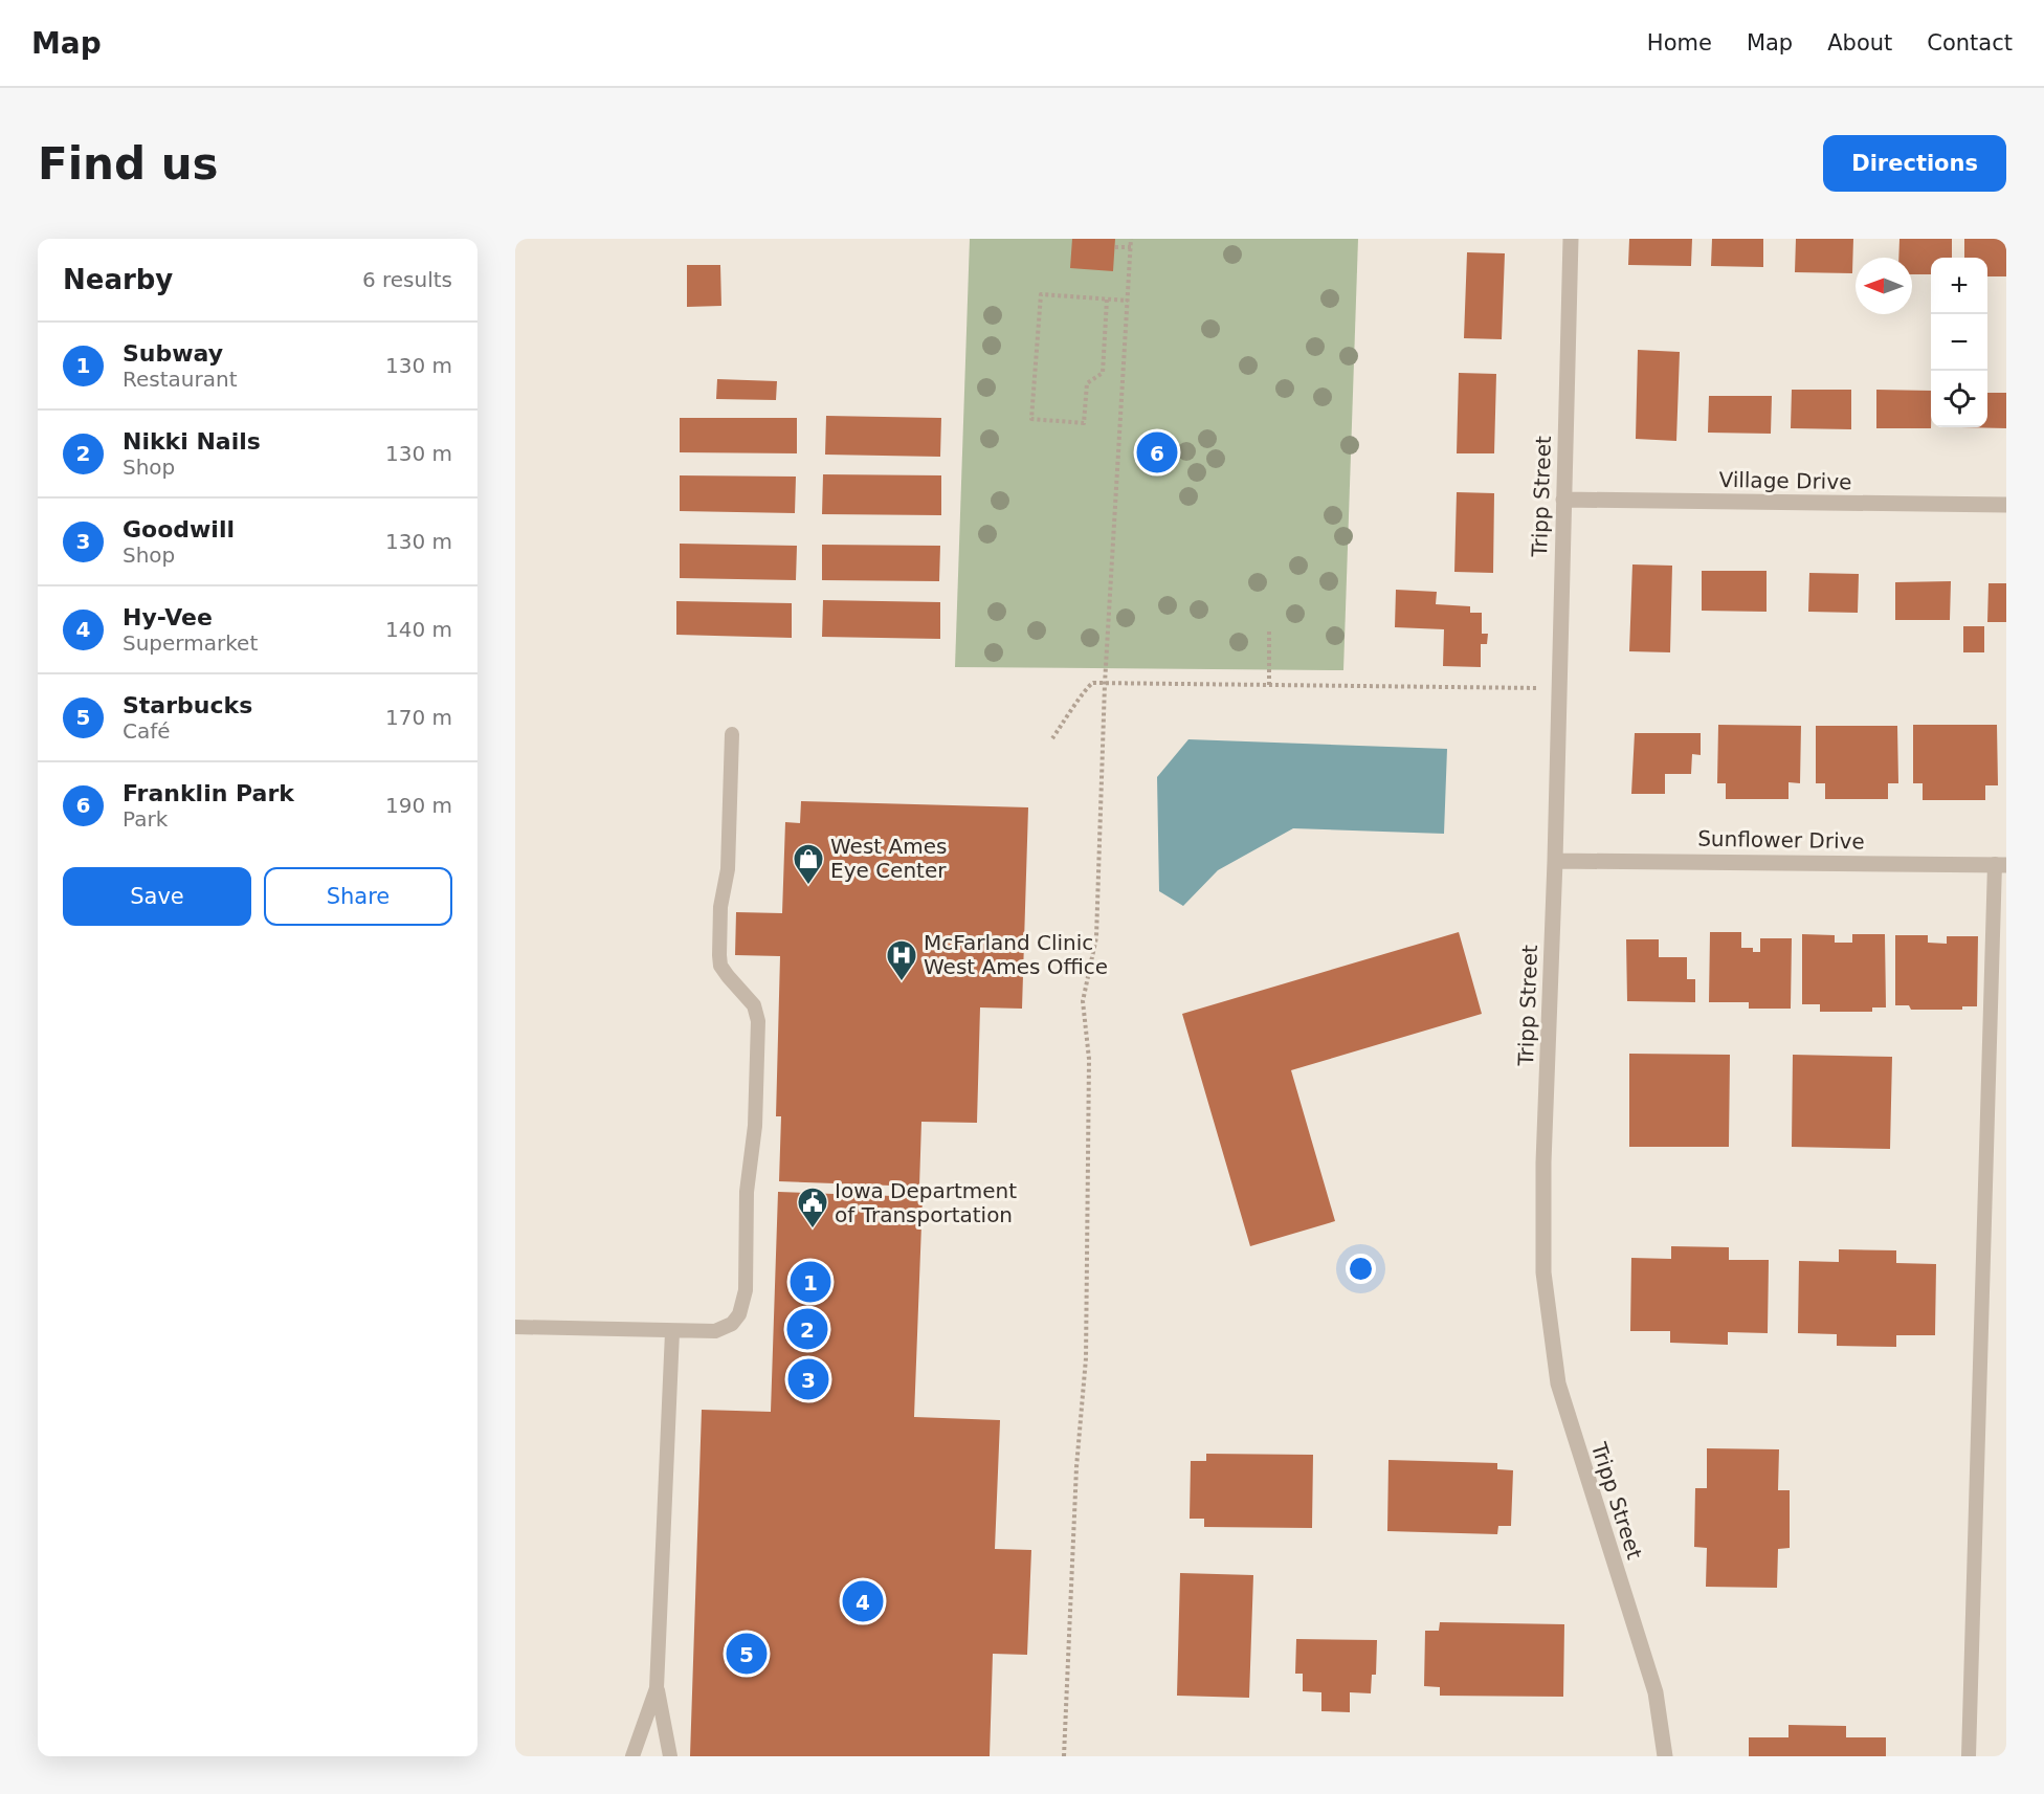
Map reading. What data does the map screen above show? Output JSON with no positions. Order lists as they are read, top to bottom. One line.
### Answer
{"streets":{"street":["Village Drive","Tripp Street","Sunflower Drive"]},"crossings":[["Village Drive","Tripp Street"],["Tripp Street","Sunflower Drive"]],"places":{"shop":["West Ames Eye Center"],"hospital":["McFarland Clinic West Ames Office"],"public building":["Iowa Department of Transportation"]},"north":"left","page":{"header":"Map","nav":["Home","Map","About","Contact"],"buttons":["Directions",["Save","Share"]],"title":"Find us","heading":["Nearby","6 results"],"map_buttons":["+","−"],"list":[{"mark":"1","name":"Subway","note":"Restaurant","value":"130 m"},{"mark":"2","name":"Nikki Nails","note":"Shop","value":"130 m"},{"mark":"3","name":"Goodwill","note":"Shop","value":"130 m"},{"mark":"4","name":"Hy-Vee","note":"Supermarket","value":"140 m"},{"mark":"5","name":"Starbucks","note":"Café","value":"170 m"},{"mark":"6","name":"Franklin Park","note":"Park","value":"190 m"}],"pins":["6","1","2","3","4","5"]}}
